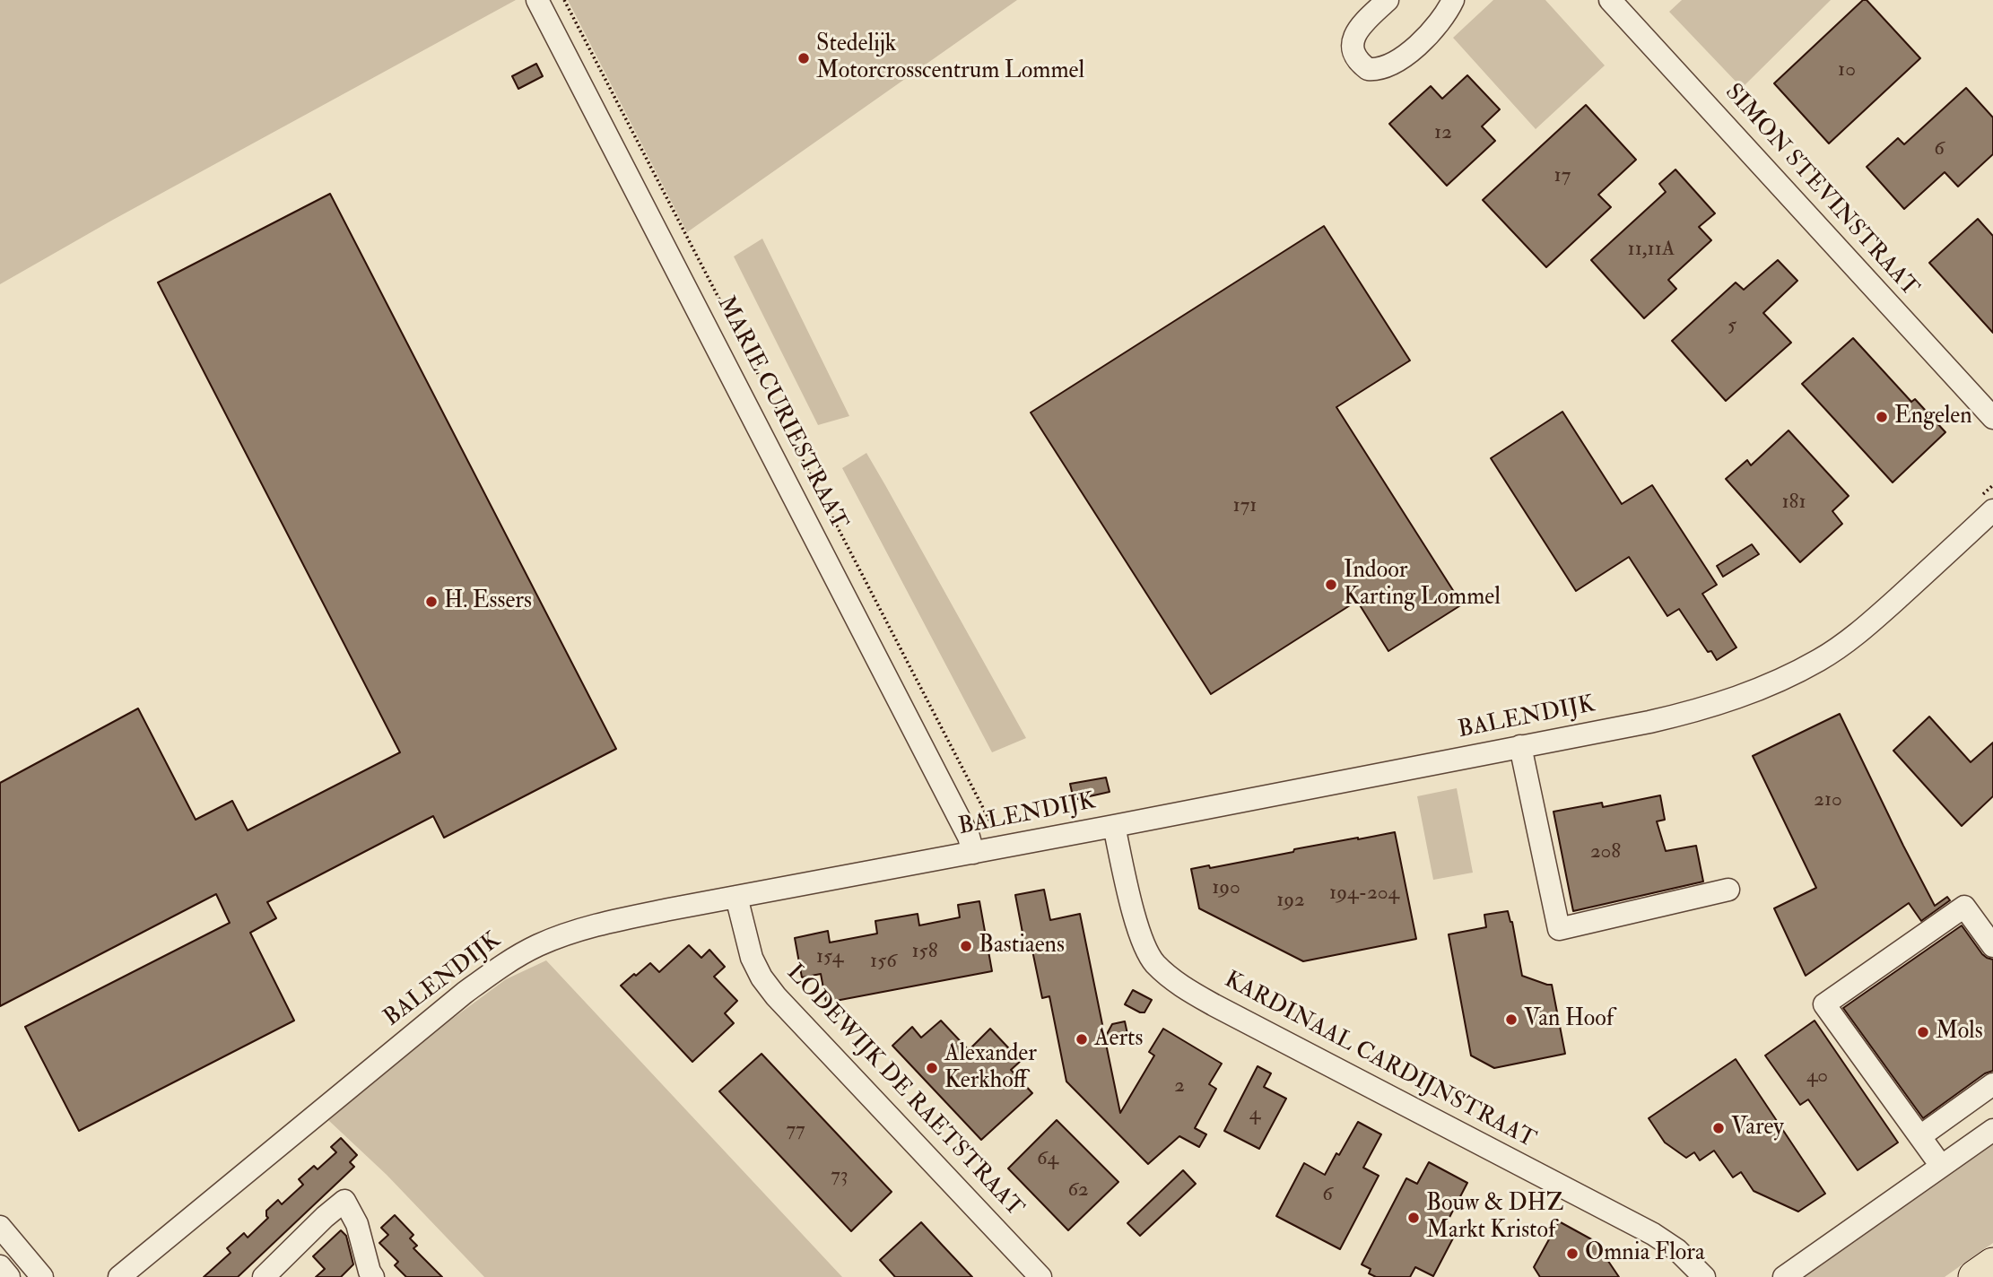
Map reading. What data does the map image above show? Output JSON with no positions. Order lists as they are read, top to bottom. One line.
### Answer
{"streets":{"street":["SIMON STEVINSTRAAT","MARIE CURIESTRAAT","BALENDIJK","KARDINAAL CARDIJNSTRAAT","LODEWIJK DE RAETSTRAAT"]},"crossings":[["MARIE CURIESTRAAT","BALENDIJK"],["BALENDIJK","KARDINAAL CARDIJNSTRAAT"],["BALENDIJK","LODEWIJK DE RAETSTRAAT"]],"places":["Stedelijk Motorcrosscentrum Lommel","Engelen","Indoor Karting Lommel","H. Essers","Bastiaens","Van Hoof","Mols","Aerts","Alexander Kerkhoff","Varey","Bouw & DHZ Markt Kristof","Omnia Flora"],"house_numbers":["10","12","6","17","11,11A","5","181","171","210","208","190","194-204","192","158","154","156","40","2","4","77","64","73","62","6"]}
